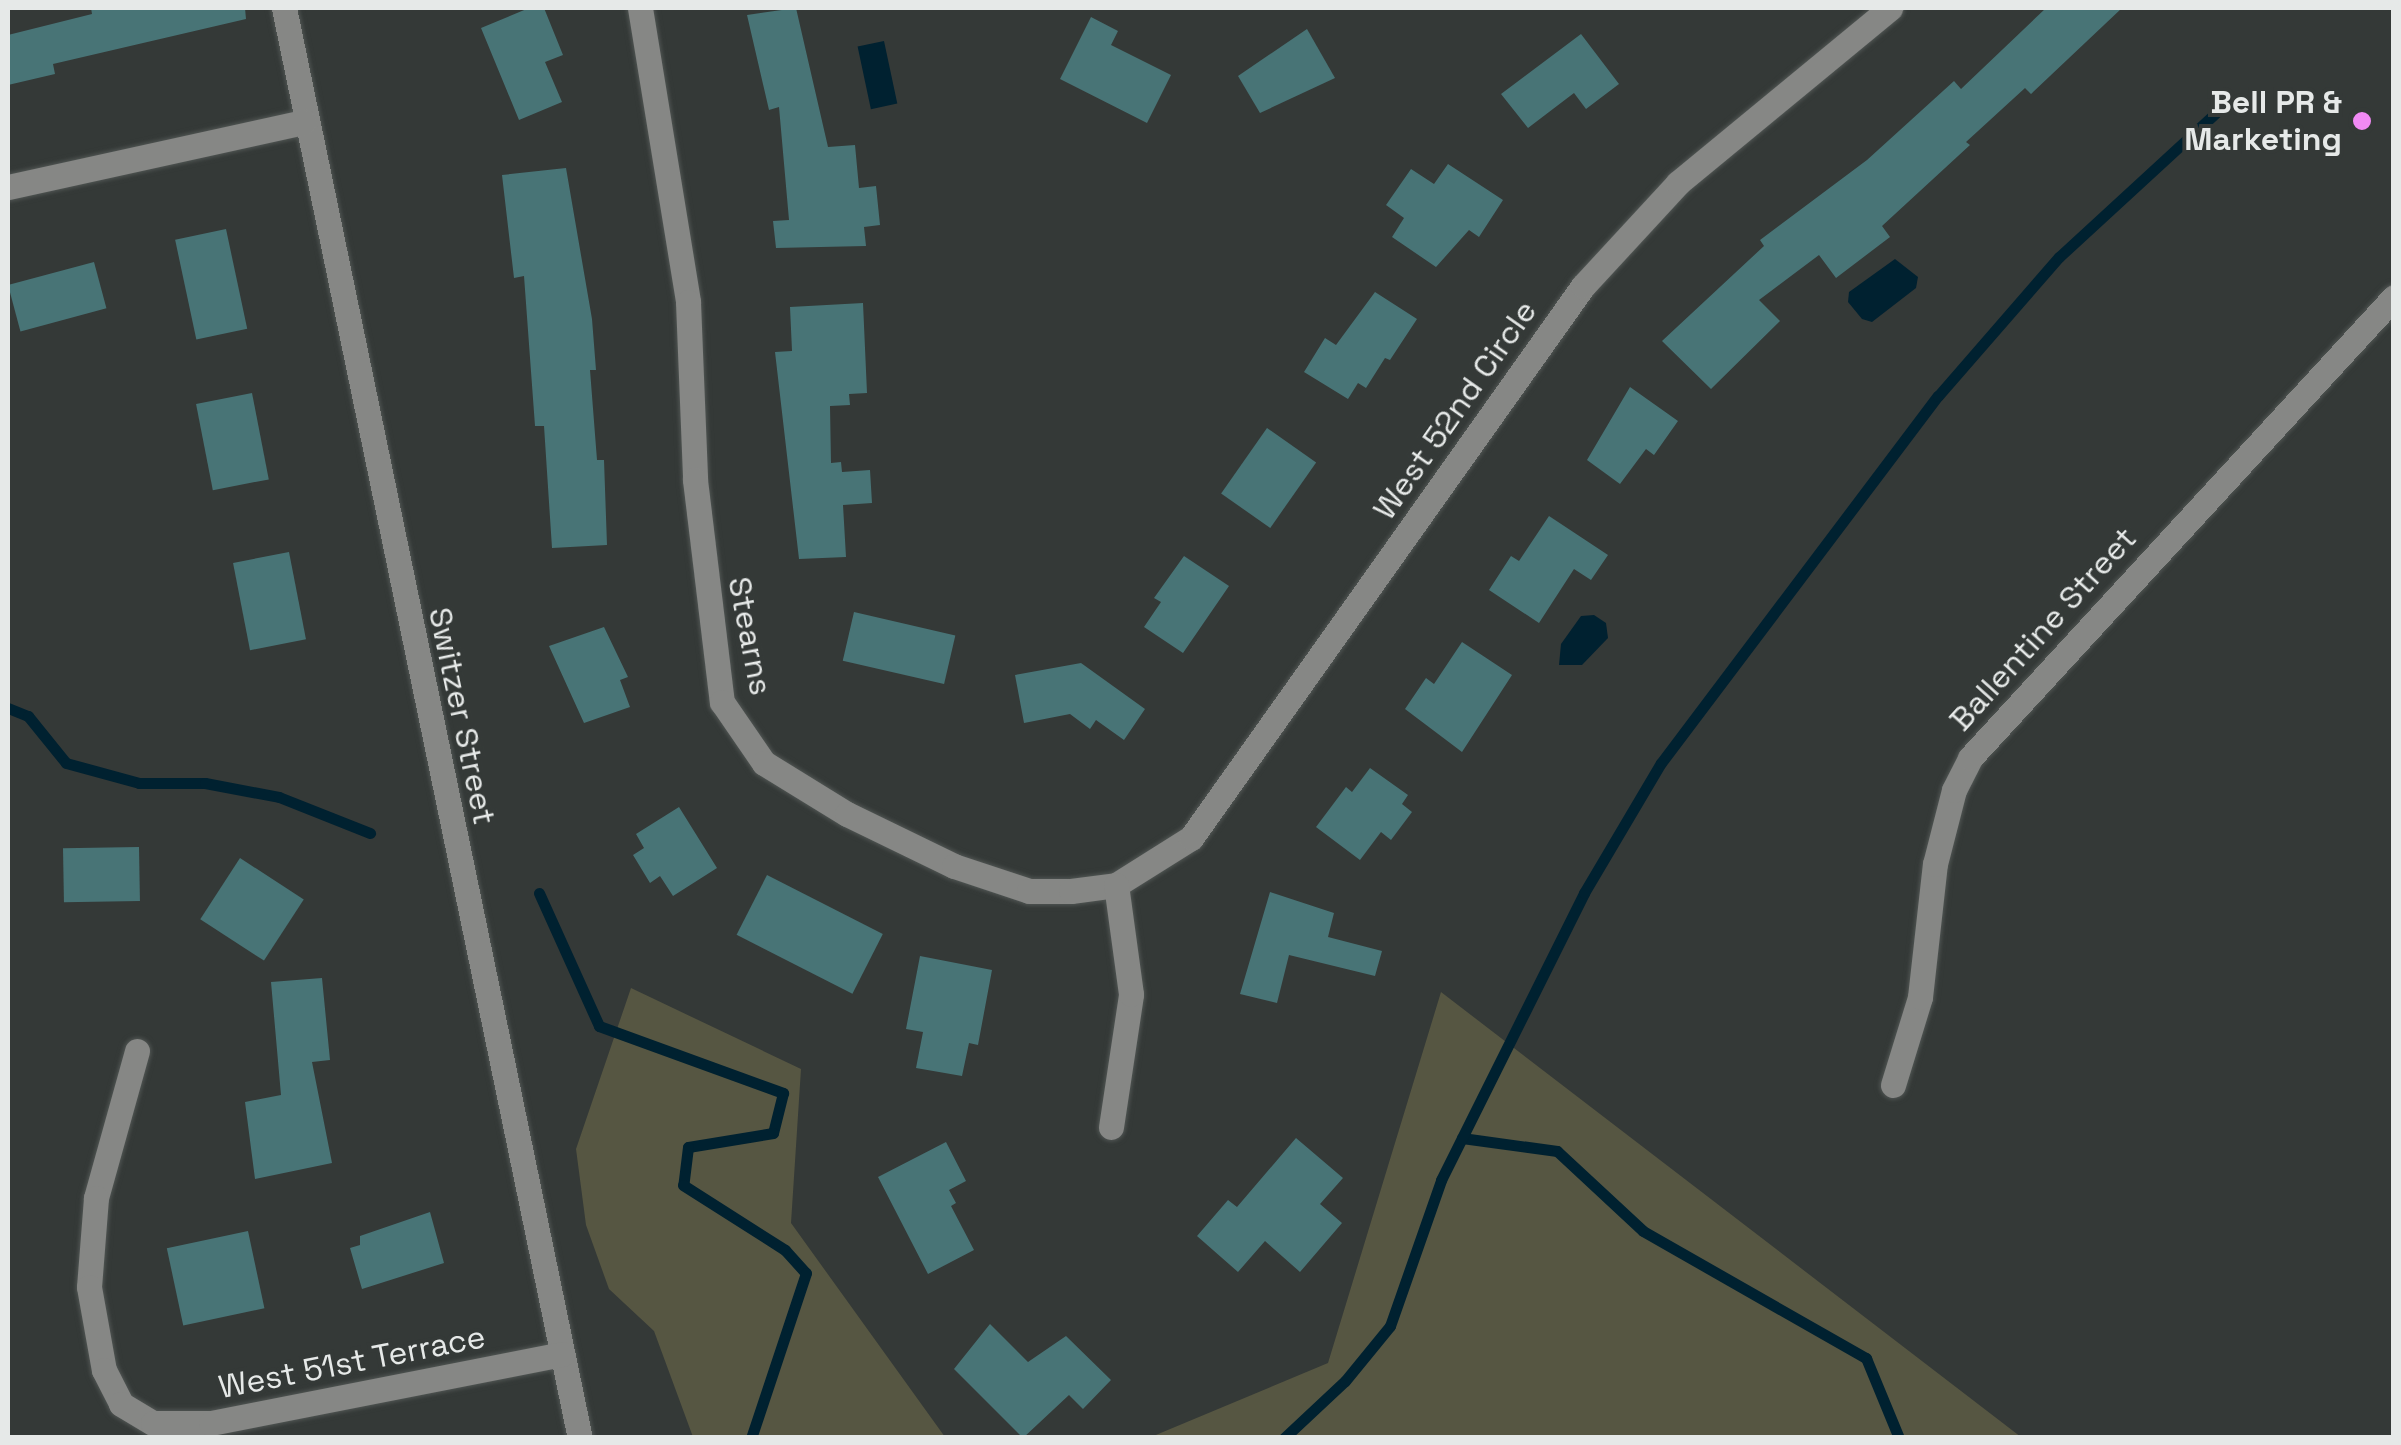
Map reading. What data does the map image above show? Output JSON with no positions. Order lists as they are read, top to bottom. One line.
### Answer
{"streets":{"street":["West 52nd Circle","Ballentine Street","Stearns","Switzer Street","West 51st Terrace"]},"crossings":[["West 52nd Circle","Stearns"],["Switzer Street","West 51st Terrace"]],"places":["Bell PR & Marketing"]}
